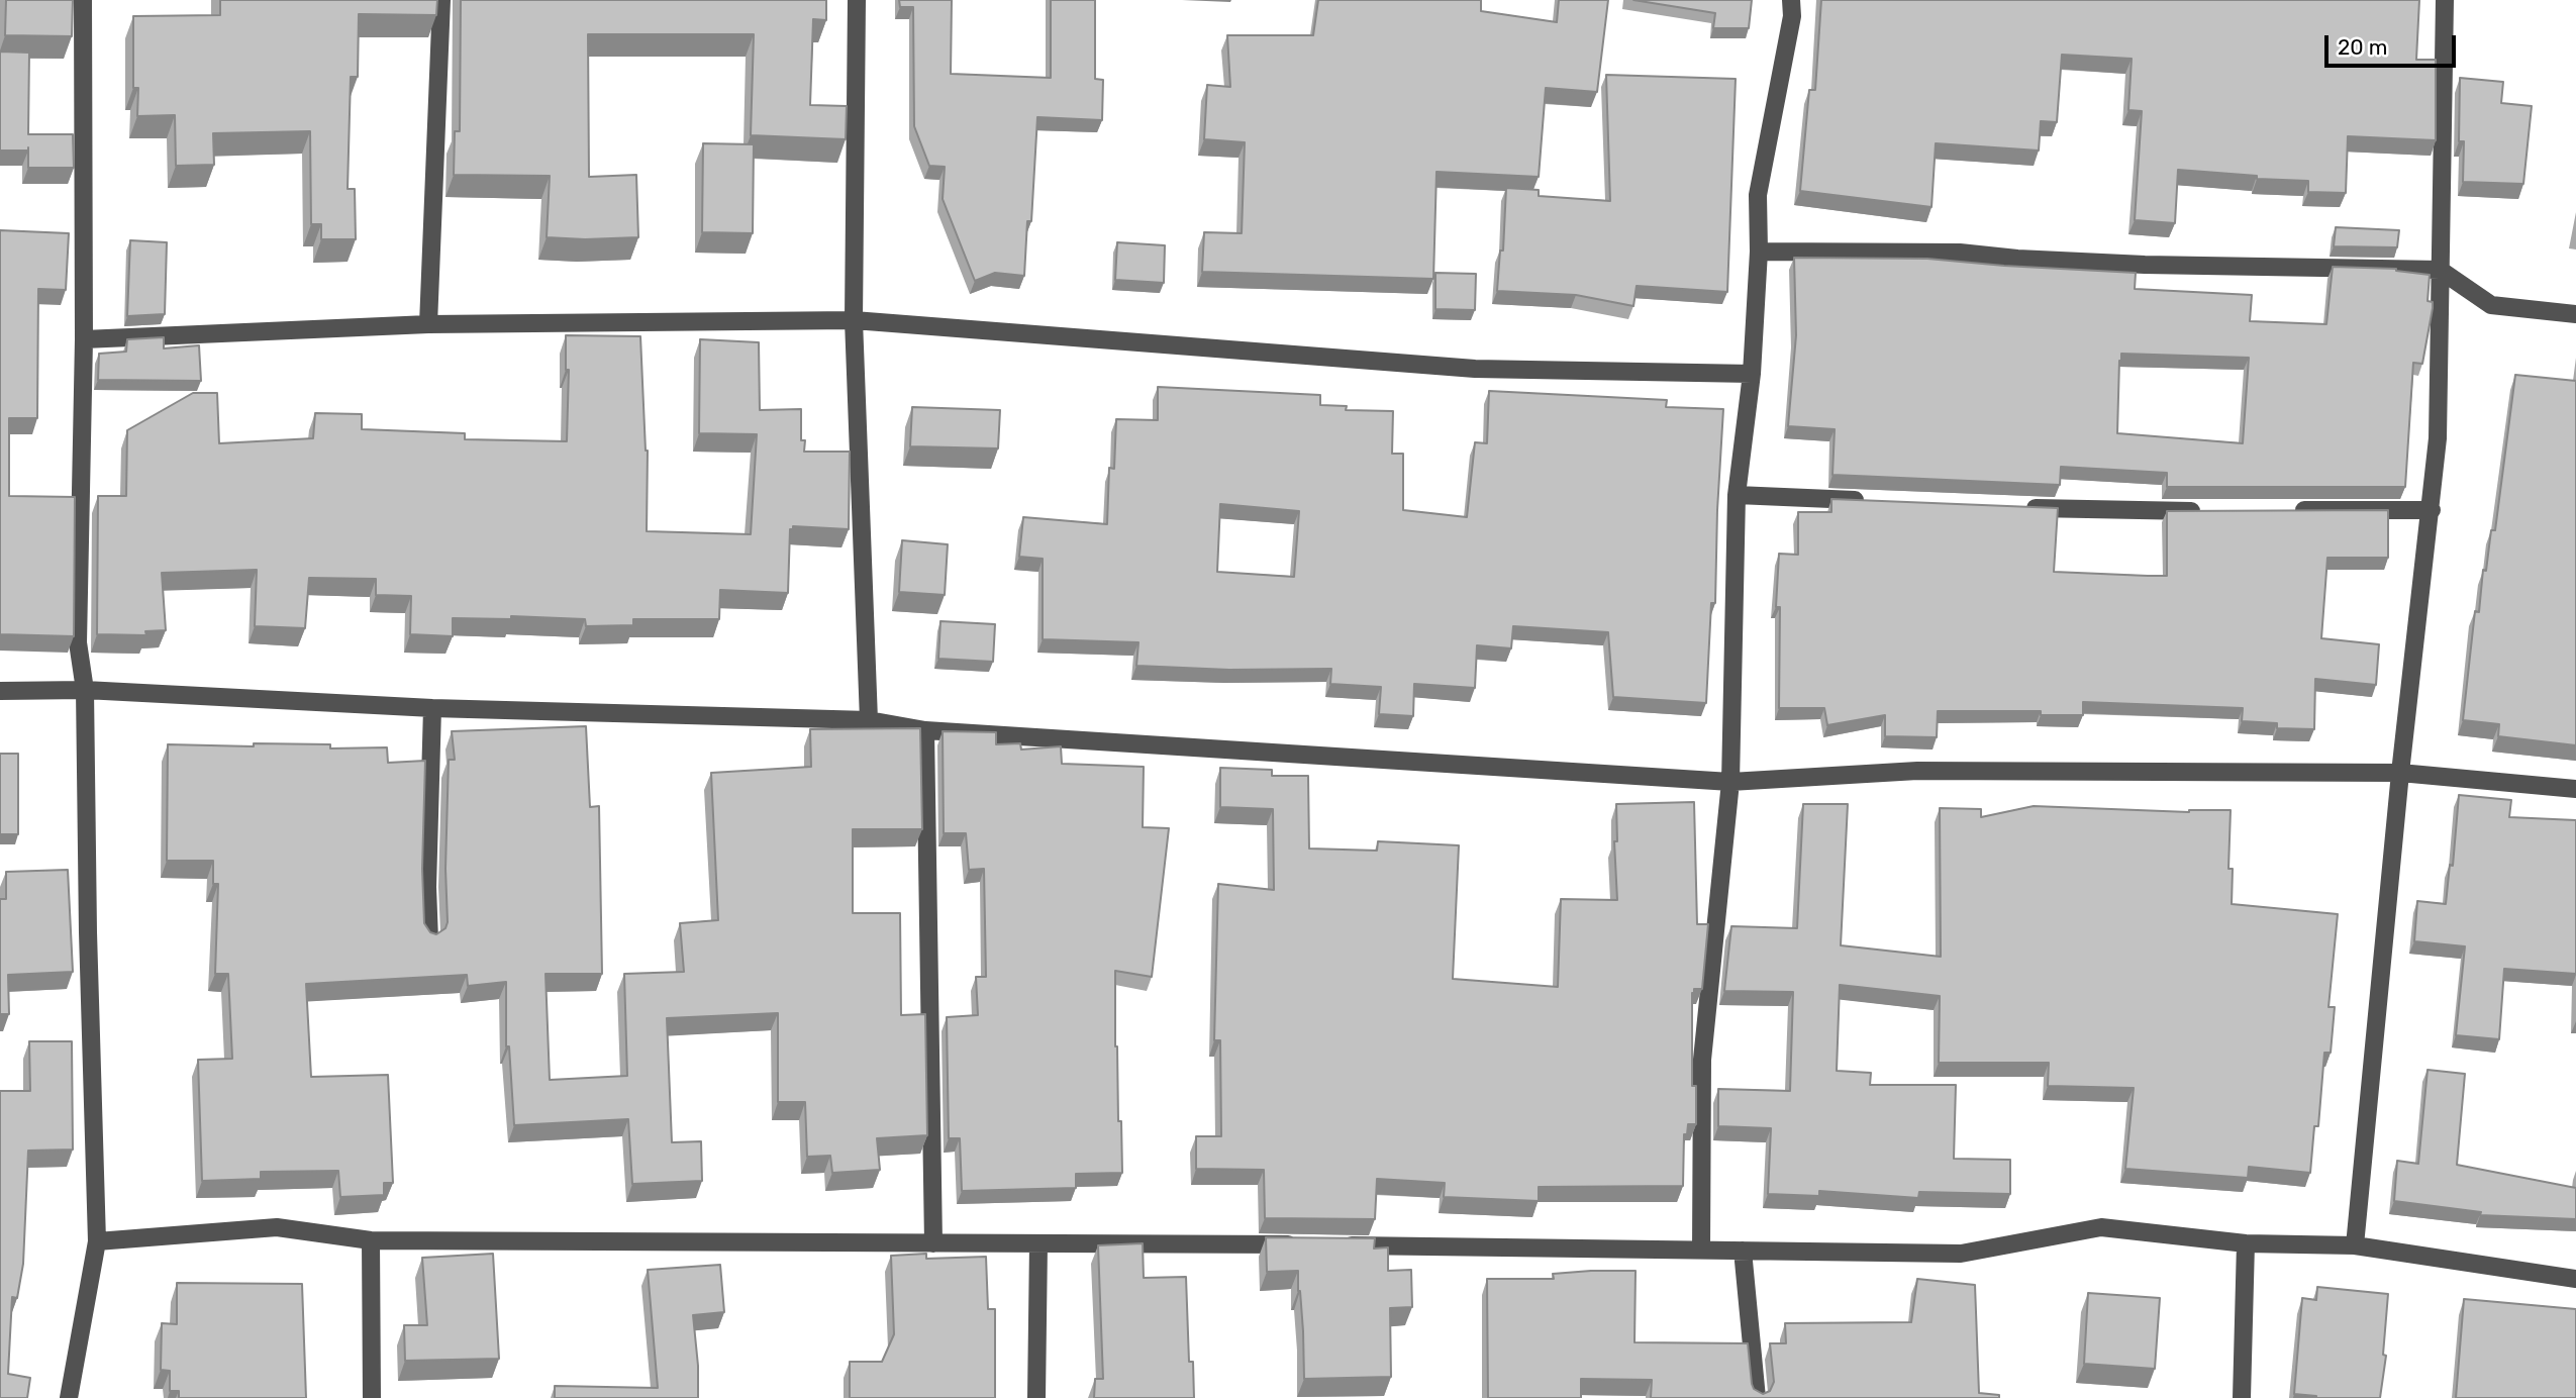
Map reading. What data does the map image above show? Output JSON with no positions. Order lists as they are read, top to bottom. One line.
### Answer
{"scale_bar":"20 m"}
